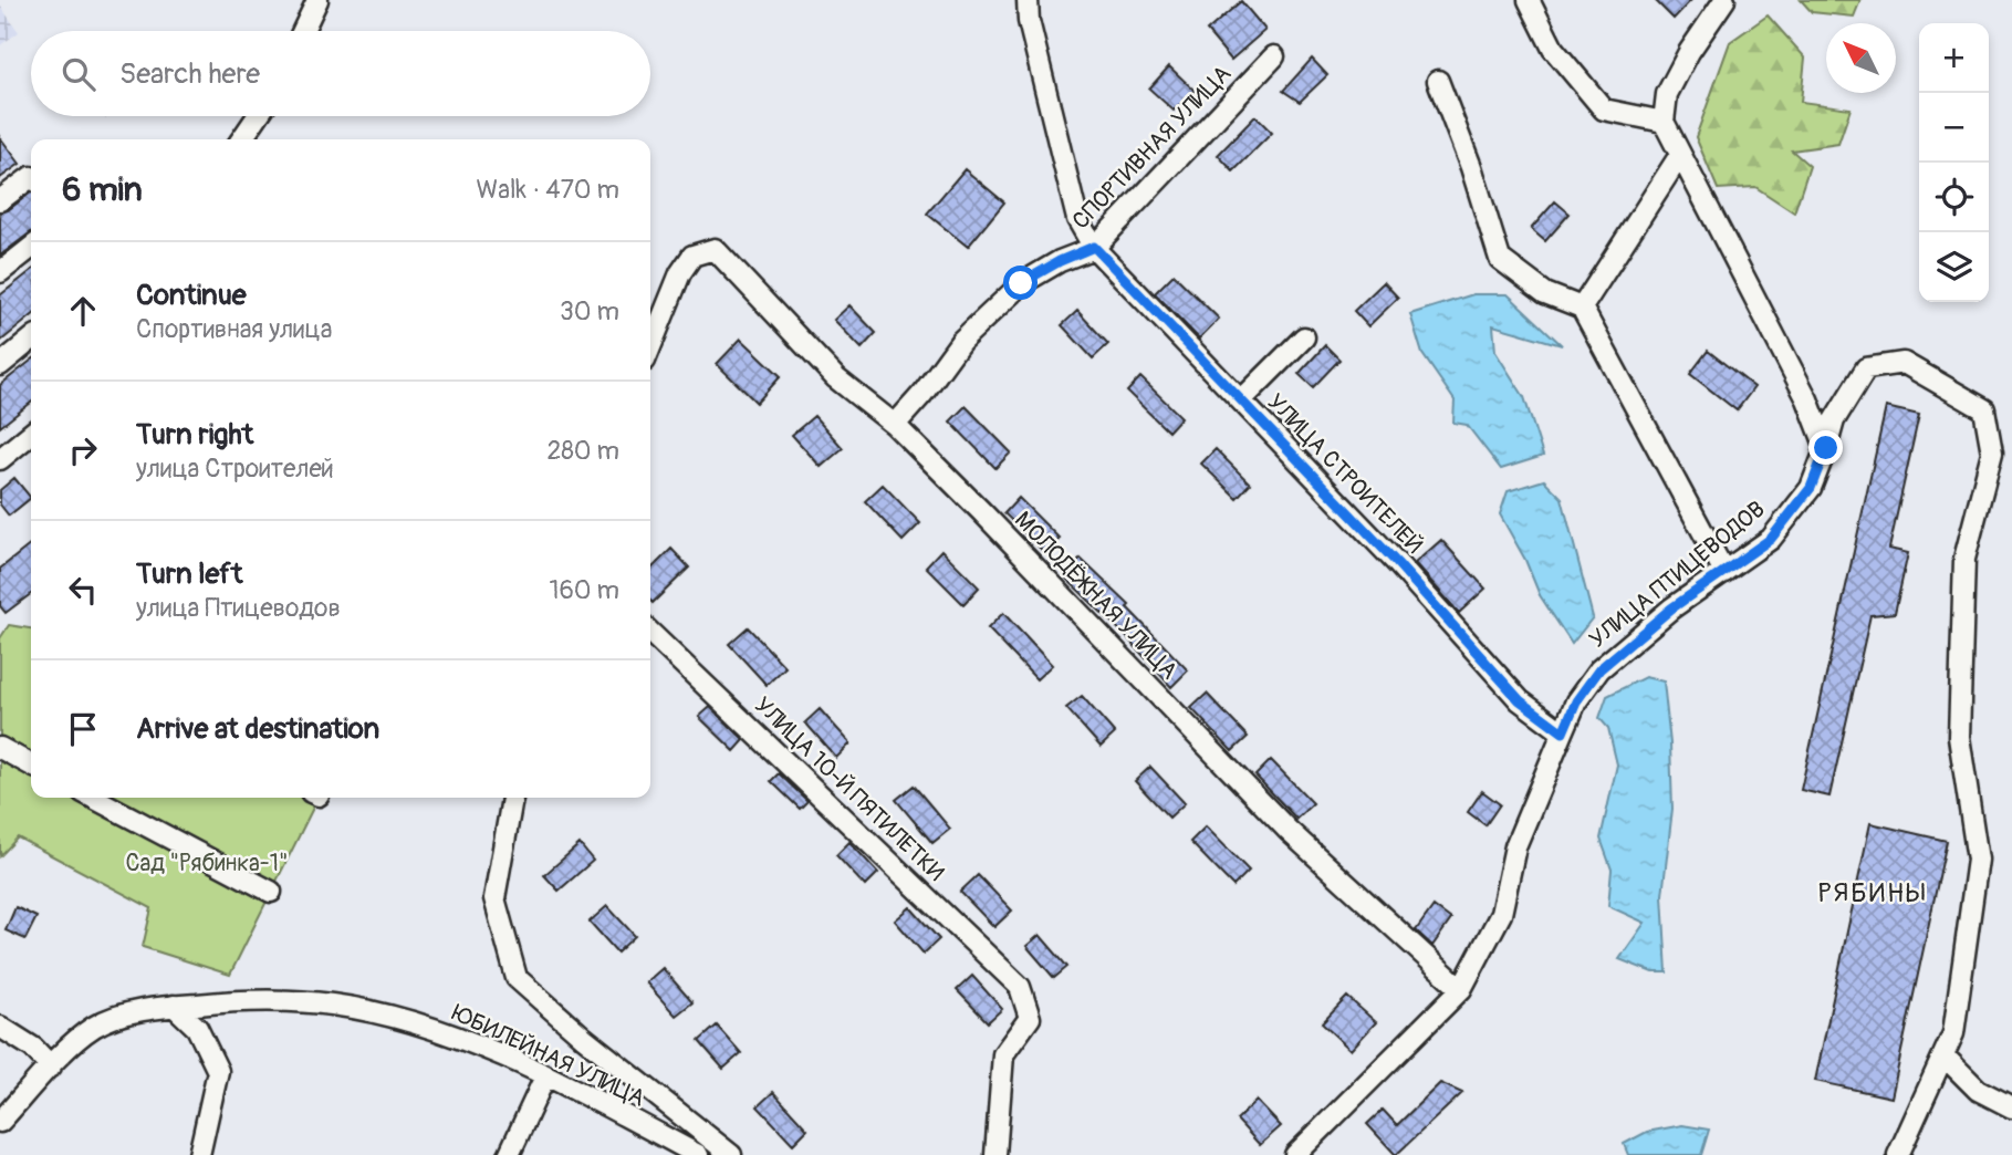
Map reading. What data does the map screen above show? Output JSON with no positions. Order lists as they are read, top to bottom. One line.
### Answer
{"streets":{"street":["СПОРТИВНАЯ УЛИЦА","УЛИЦА СТРОИТЕЛЕЙ","УЛИЦА ПТИЦЕВОДОВ","МОЛОДЁЖНАЯ УЛИЦА","УЛИЦА 10-Й ПЯТИЛЕТКИ","ЮБИЛЕЙНАЯ УЛИЦА"]},"crossings":[["СПОРТИВНАЯ УЛИЦА","УЛИЦА СТРОИТЕЛЕЙ"],["СПОРТИВНАЯ УЛИЦА","МОЛОДЁЖНАЯ УЛИЦА"],["УЛИЦА СТРОИТЕЛЕЙ","УЛИЦА ПТИЦЕВОДОВ"],["УЛИЦА ПТИЦЕВОДОВ","МОЛОДЁЖНАЯ УЛИЦА"]],"districts":["РЯБИНЫ"],"parks":["Сад \"Рябинка-1\""],"north":"top left","page":{"map_buttons":["+","−"],"search":"Search here","heading":["6 min","Walk · 470 m"],"list":[["Continue","Спортивная улица","30 m"],["Turn right","улица Строителей","280 m"],["Turn left","улица Птицеводов","160 m"],"Arrive at destination"]}}
